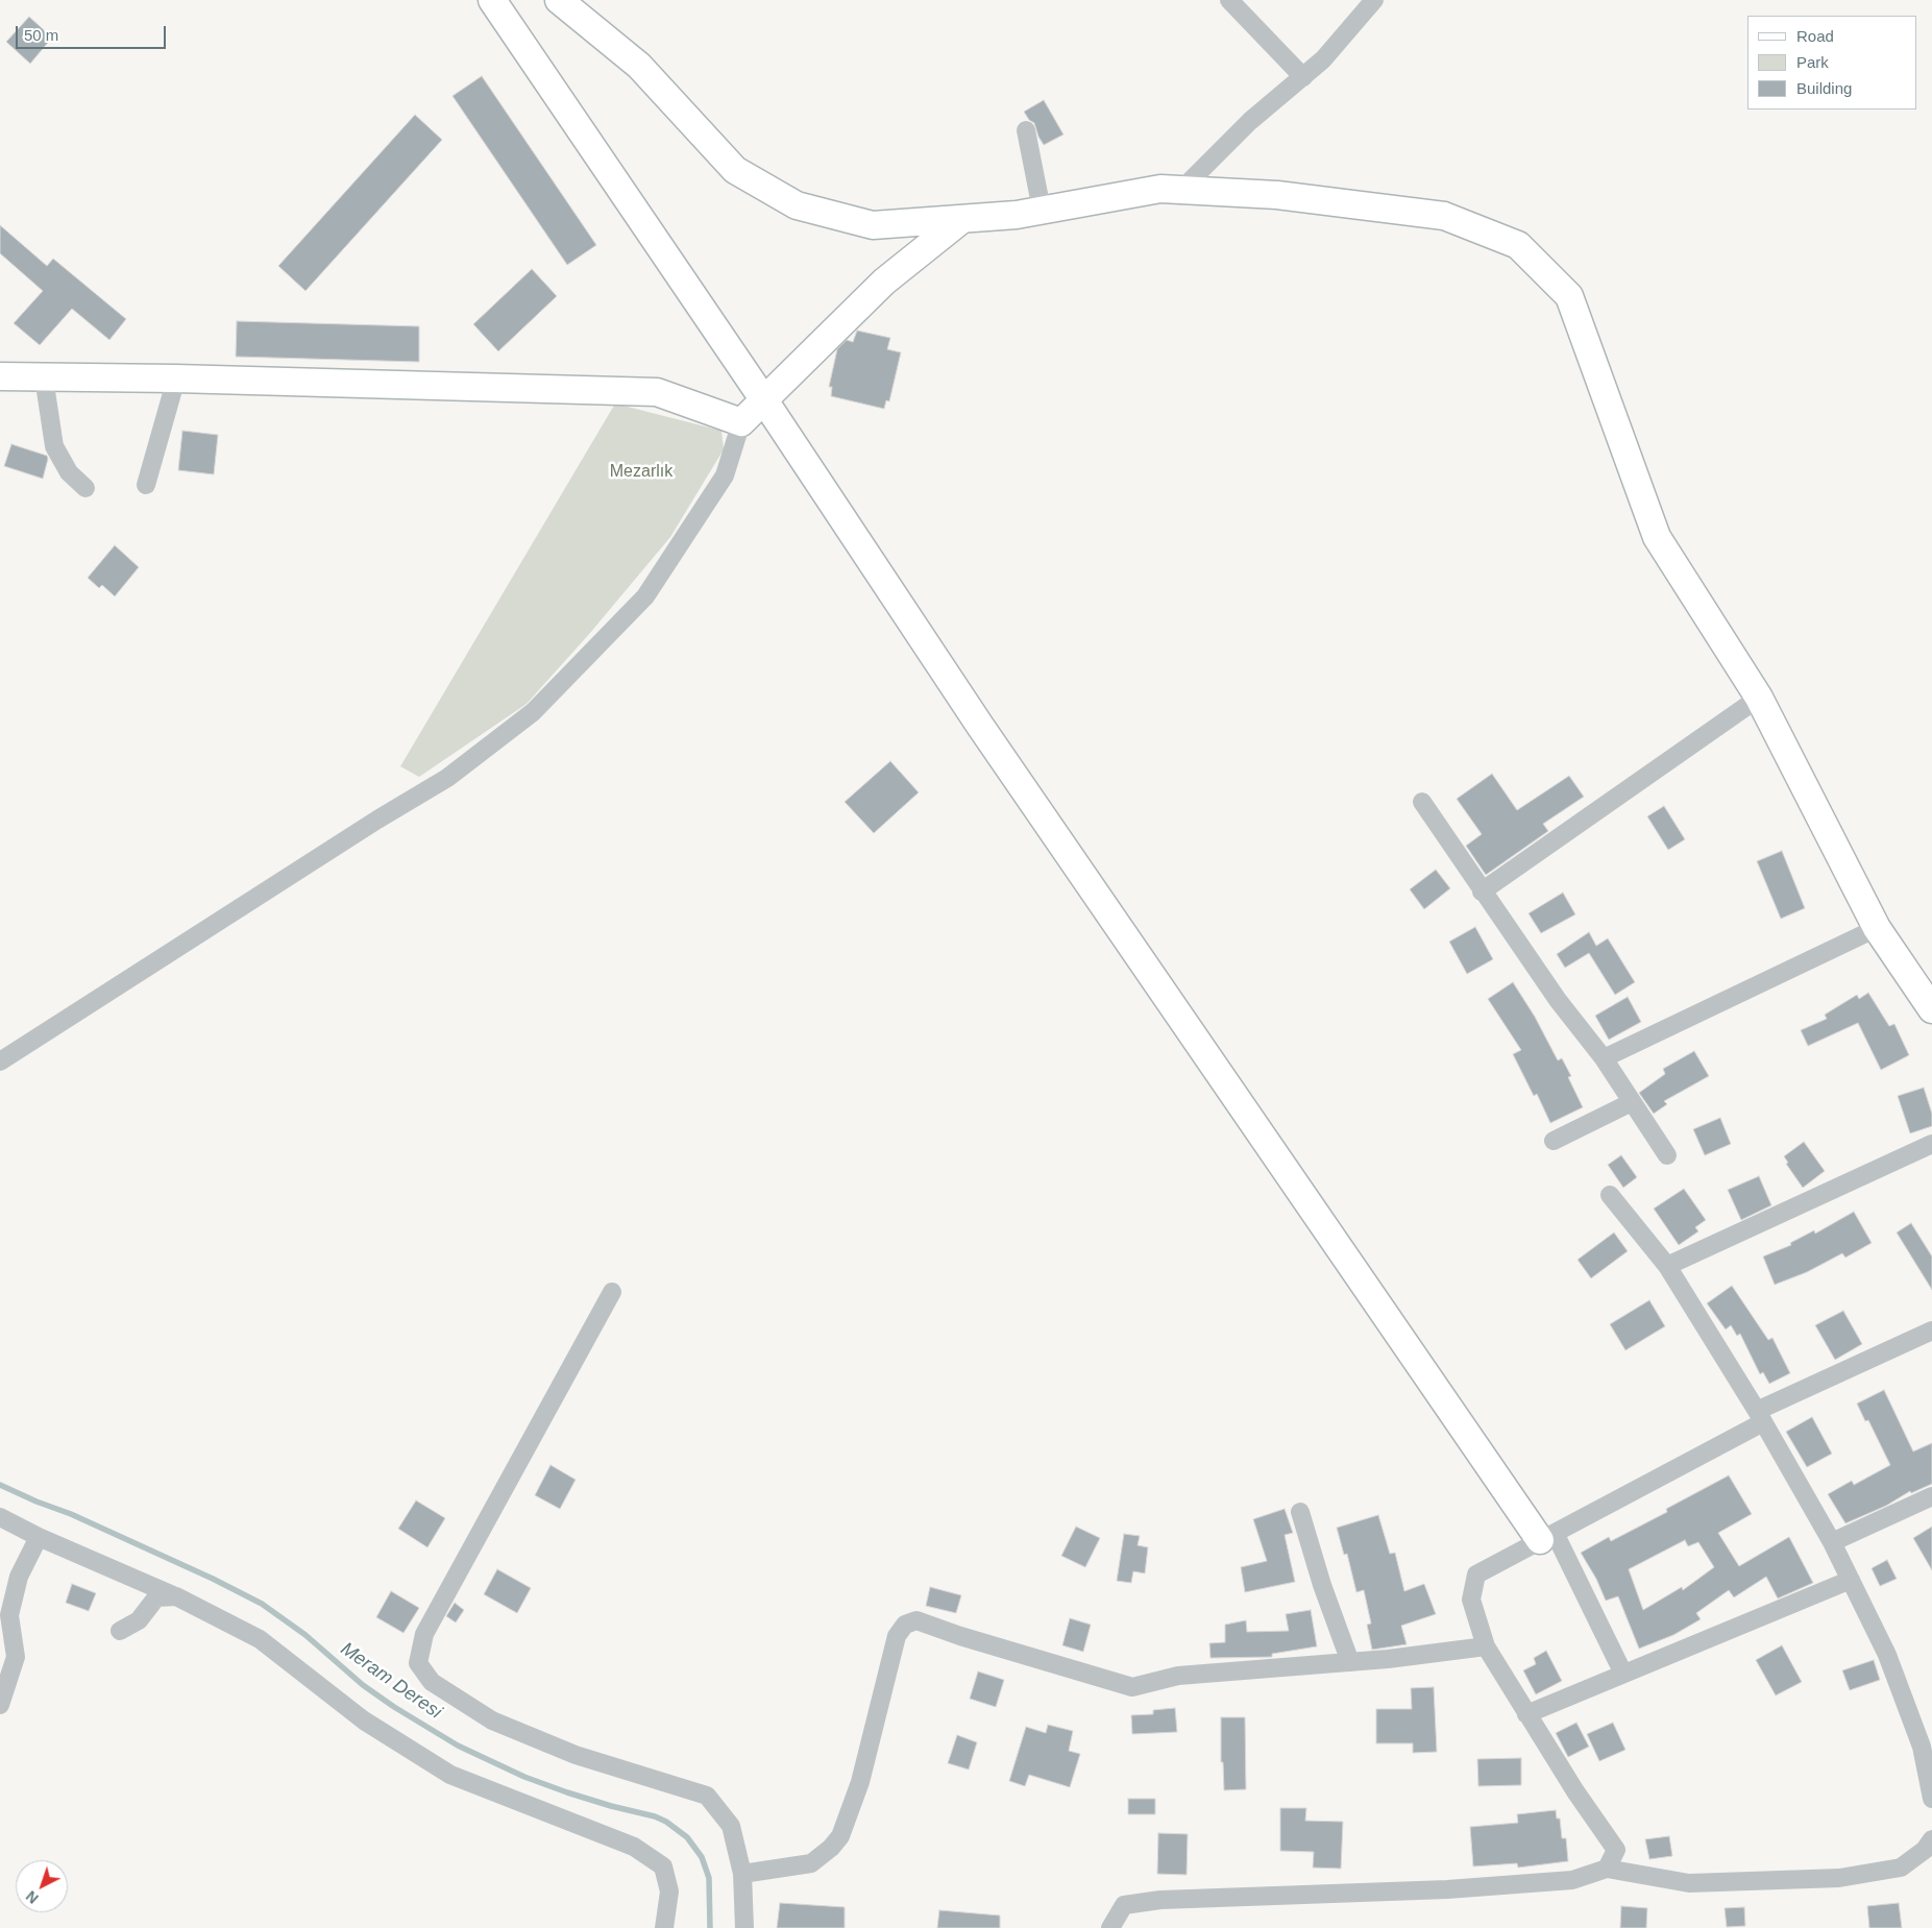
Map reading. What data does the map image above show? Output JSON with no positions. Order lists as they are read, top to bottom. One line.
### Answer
{"water":["Meram Deresi"],"parks":["Mezarlık"],"legend":["Road","Park","Building"],"scale_bar":"50 m","north":"bottom left"}
